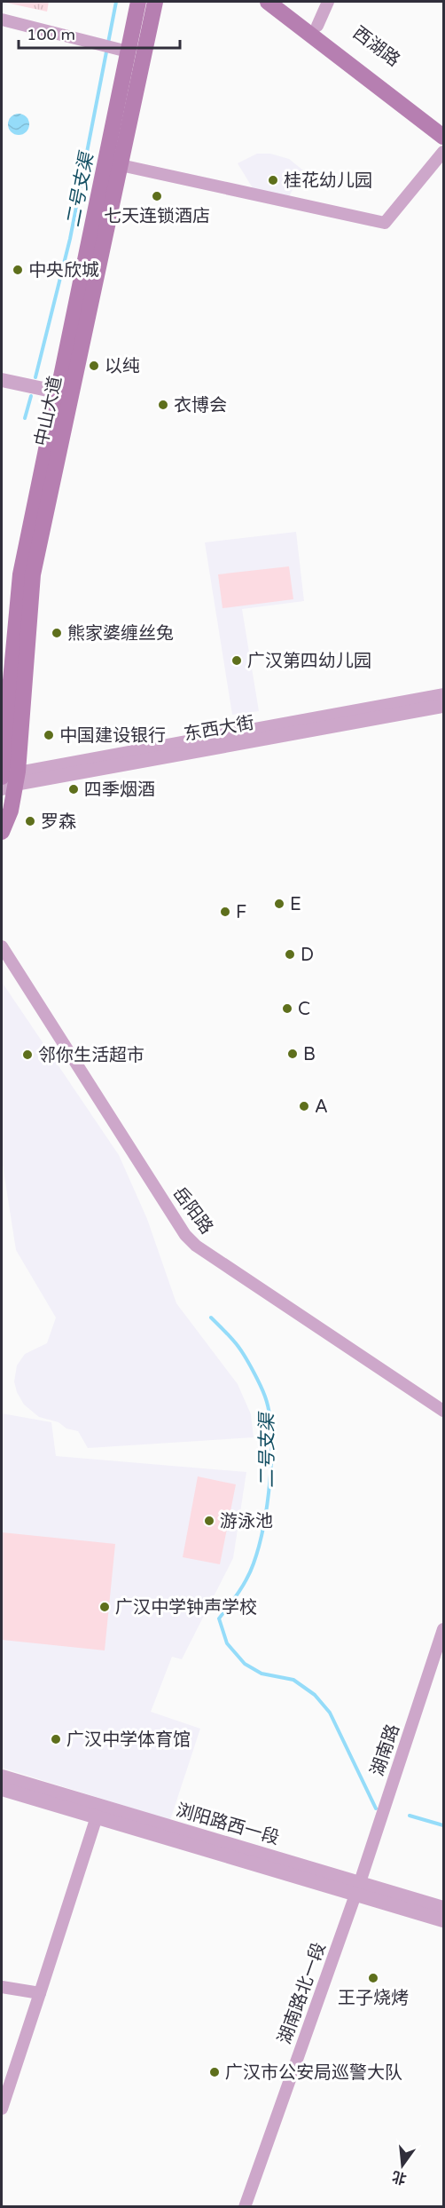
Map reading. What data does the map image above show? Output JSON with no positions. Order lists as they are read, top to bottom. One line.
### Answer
{"streets":{"main road":["西湖路","中山大道"],"street":["东西大街","岳阳路","湖南路","浏阳路西一段","湖南路北一段"]},"crossings":[["中山大道","东西大街"],["湖南路","浏阳路西一段"],["湖南路","湖南路北一段"],["浏阳路西一段","湖南路北一段"]],"water":["二号支渠"],"places":["桂花幼儿园","七天连锁酒店","中央欣城","以纯","衣博会","熊家婆缠丝兔","广汉第四幼儿园","中国建设银行","四季烟酒","罗森","E","F","D","C","B","邻你生活超市","A","游泳池","广汉中学钟声学校","广汉中学体育馆","王子烧烤","广汉市公安局巡警大队"],"scale_bar":"100 m","north":"bottom"}
